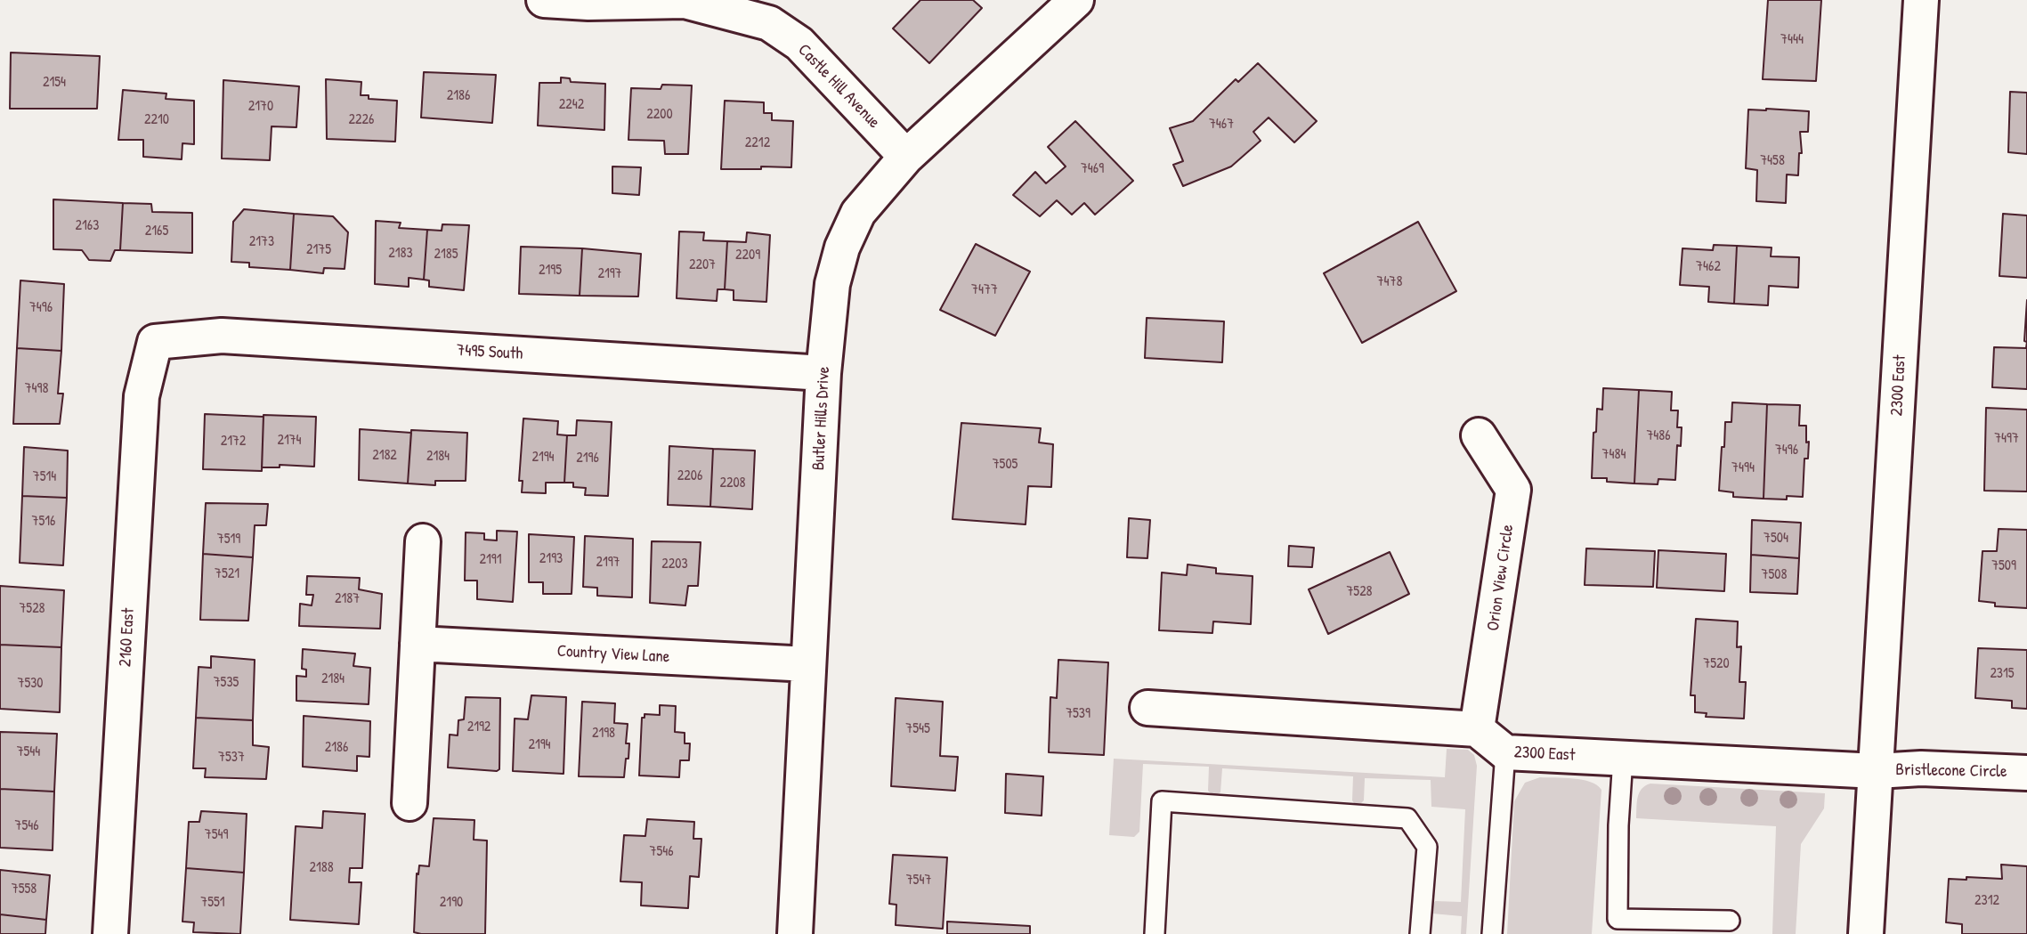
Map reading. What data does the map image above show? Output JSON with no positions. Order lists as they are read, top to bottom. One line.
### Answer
{"streets":{"street":["Castle Hill Avenue","7495 South","2300 East","Butler Hills Drive","Orion View Circle","2160 East","Country View Lane","Bristlecone Circle"]},"crossings":[["Castle Hill Avenue","Butler Hills Drive"],["7495 South","Butler Hills Drive"],["7495 South","2160 East"],["2300 East","Orion View Circle"],["2300 East","Bristlecone Circle"],["Butler Hills Drive","Country View Lane"]],"house_numbers":["7444","2154","2186","2242","2170","2200","2210","2226","7467","2212","7458","7469","2163","2165","2173","2175","2183","2185","2209","2207","7462","2195","2197","7478","7477","7496","7498","7486","7497","2174","2172","7496","7484","2182","2184","2194","2196","7505","7494","2206","7514","2208","7516","7504","7519","2193","2191","2197","2203","7509","7521","7508","7528","2187","7528","7520","2315","2184","7535","7530","7539","2192","7545","2198","2194","2186","7544","7537","7546","7549","7546","2188","7547","7558","2312","7551","2190"]}
